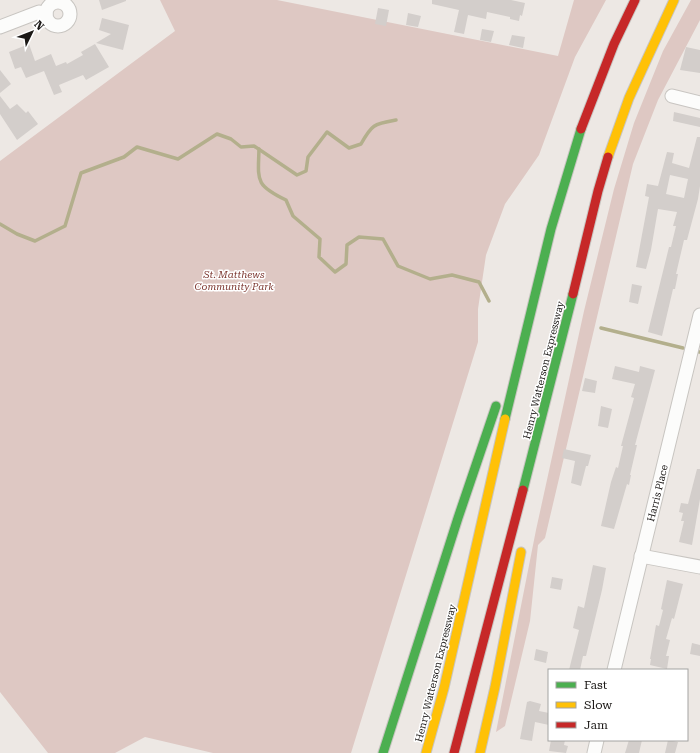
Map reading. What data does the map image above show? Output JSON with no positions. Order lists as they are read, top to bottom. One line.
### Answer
{"streets":{"highway":["Henry Watterson Expressway"],"street":["Harris Place"]},"parks":["St. Matthews Community Park"],"legend":["Fast","Slow","Jam"],"north":"top right"}
